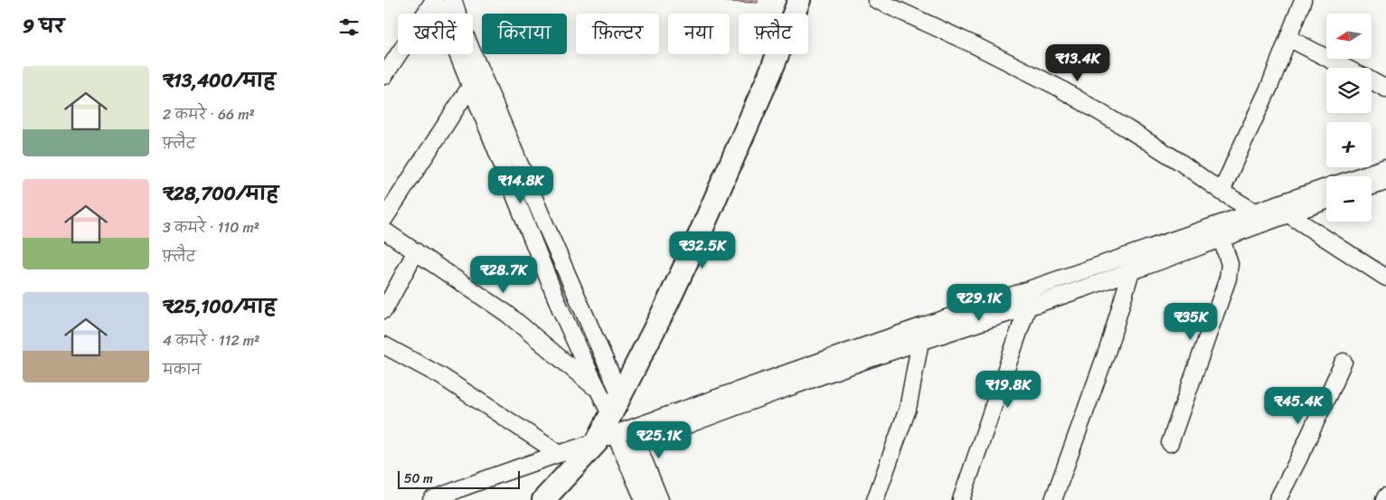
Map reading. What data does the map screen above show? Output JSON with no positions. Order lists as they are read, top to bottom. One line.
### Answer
{"scale_bar":"50 m","north":"left","page":{"heading":"9 घर","map_buttons":["+","−"],"chip":["खरीदें","किराया","फ़िल्टर","नया","फ़्लैट"],"price":["₹13.4K","₹14.8K","₹32.5K","₹28.7K","₹29.1K","₹35K","₹19.8K","₹45.4K","₹25.1K"],"list":[{"name":"₹13,400/माह","note":"2 कमरे · 66 m² · फ़्लैट"},{"name":"₹28,700/माह","note":"3 कमरे · 110 m² · फ़्लैट"},{"name":"₹25,100/माह","note":"4 कमरे · 112 m² · मकान"}],"scale":"50 m"}}
